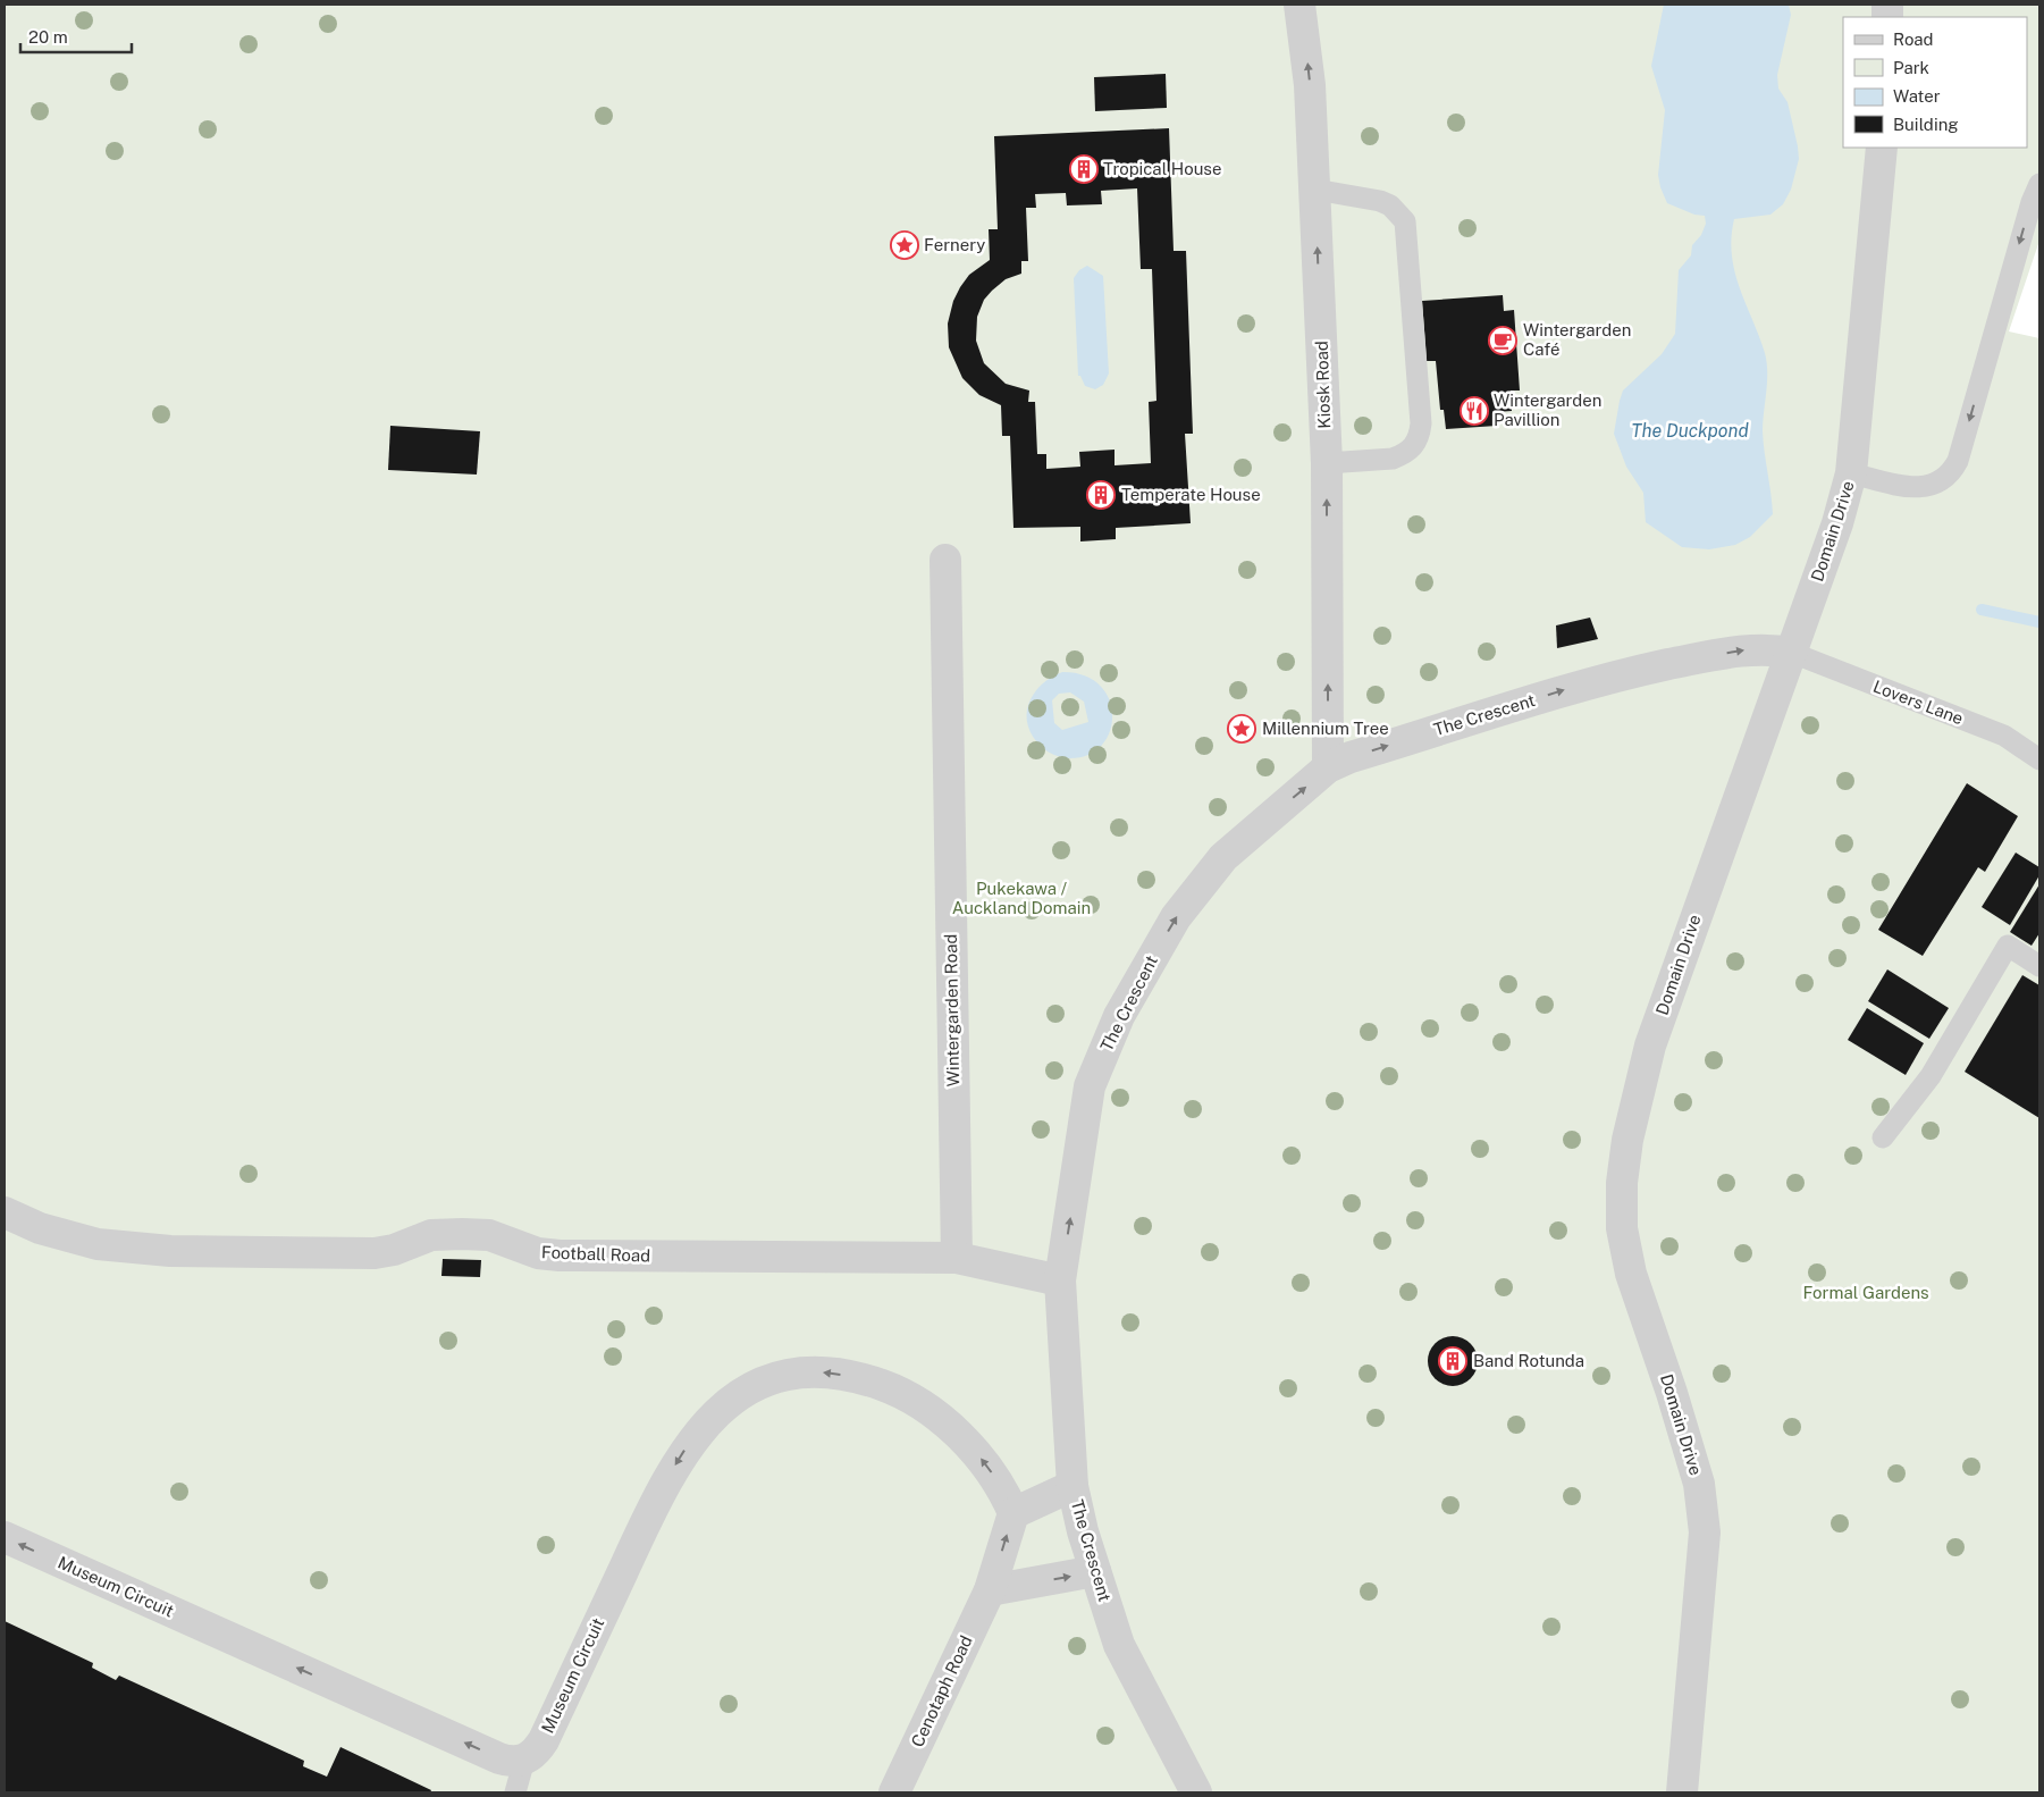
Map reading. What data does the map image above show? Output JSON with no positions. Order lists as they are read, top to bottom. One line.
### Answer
{"streets":{"street":["Kiosk Road","Domain Drive","The Crescent","Wintergarden Road","Football Road","Museum Circuit","Cenotaph Road"],"lane":["Lovers Lane"]},"crossings":[["Kiosk Road","The Crescent"],["Domain Drive","Lovers Lane"],["Domain Drive","The Crescent"],["Lovers Lane","The Crescent"],["The Crescent","Football Road"],["Wintergarden Road","Football Road"],["Museum Circuit","Cenotaph Road"]],"one_way":["Kiosk Road","The Crescent"],"water":["The Duckpond"],"parks":["Pukekawa / Auckland Domain","Formal Gardens"],"places":{"building":["Tropical House","Temperate House","Band Rotunda"],"place":["Fernery","Millennium Tree"],"cafe":["Wintergarden Café"],"restaurant":["Wintergarden Pavillion"]},"legend":["Road","Park","Water","Building"],"scale_bar":"20 m"}
